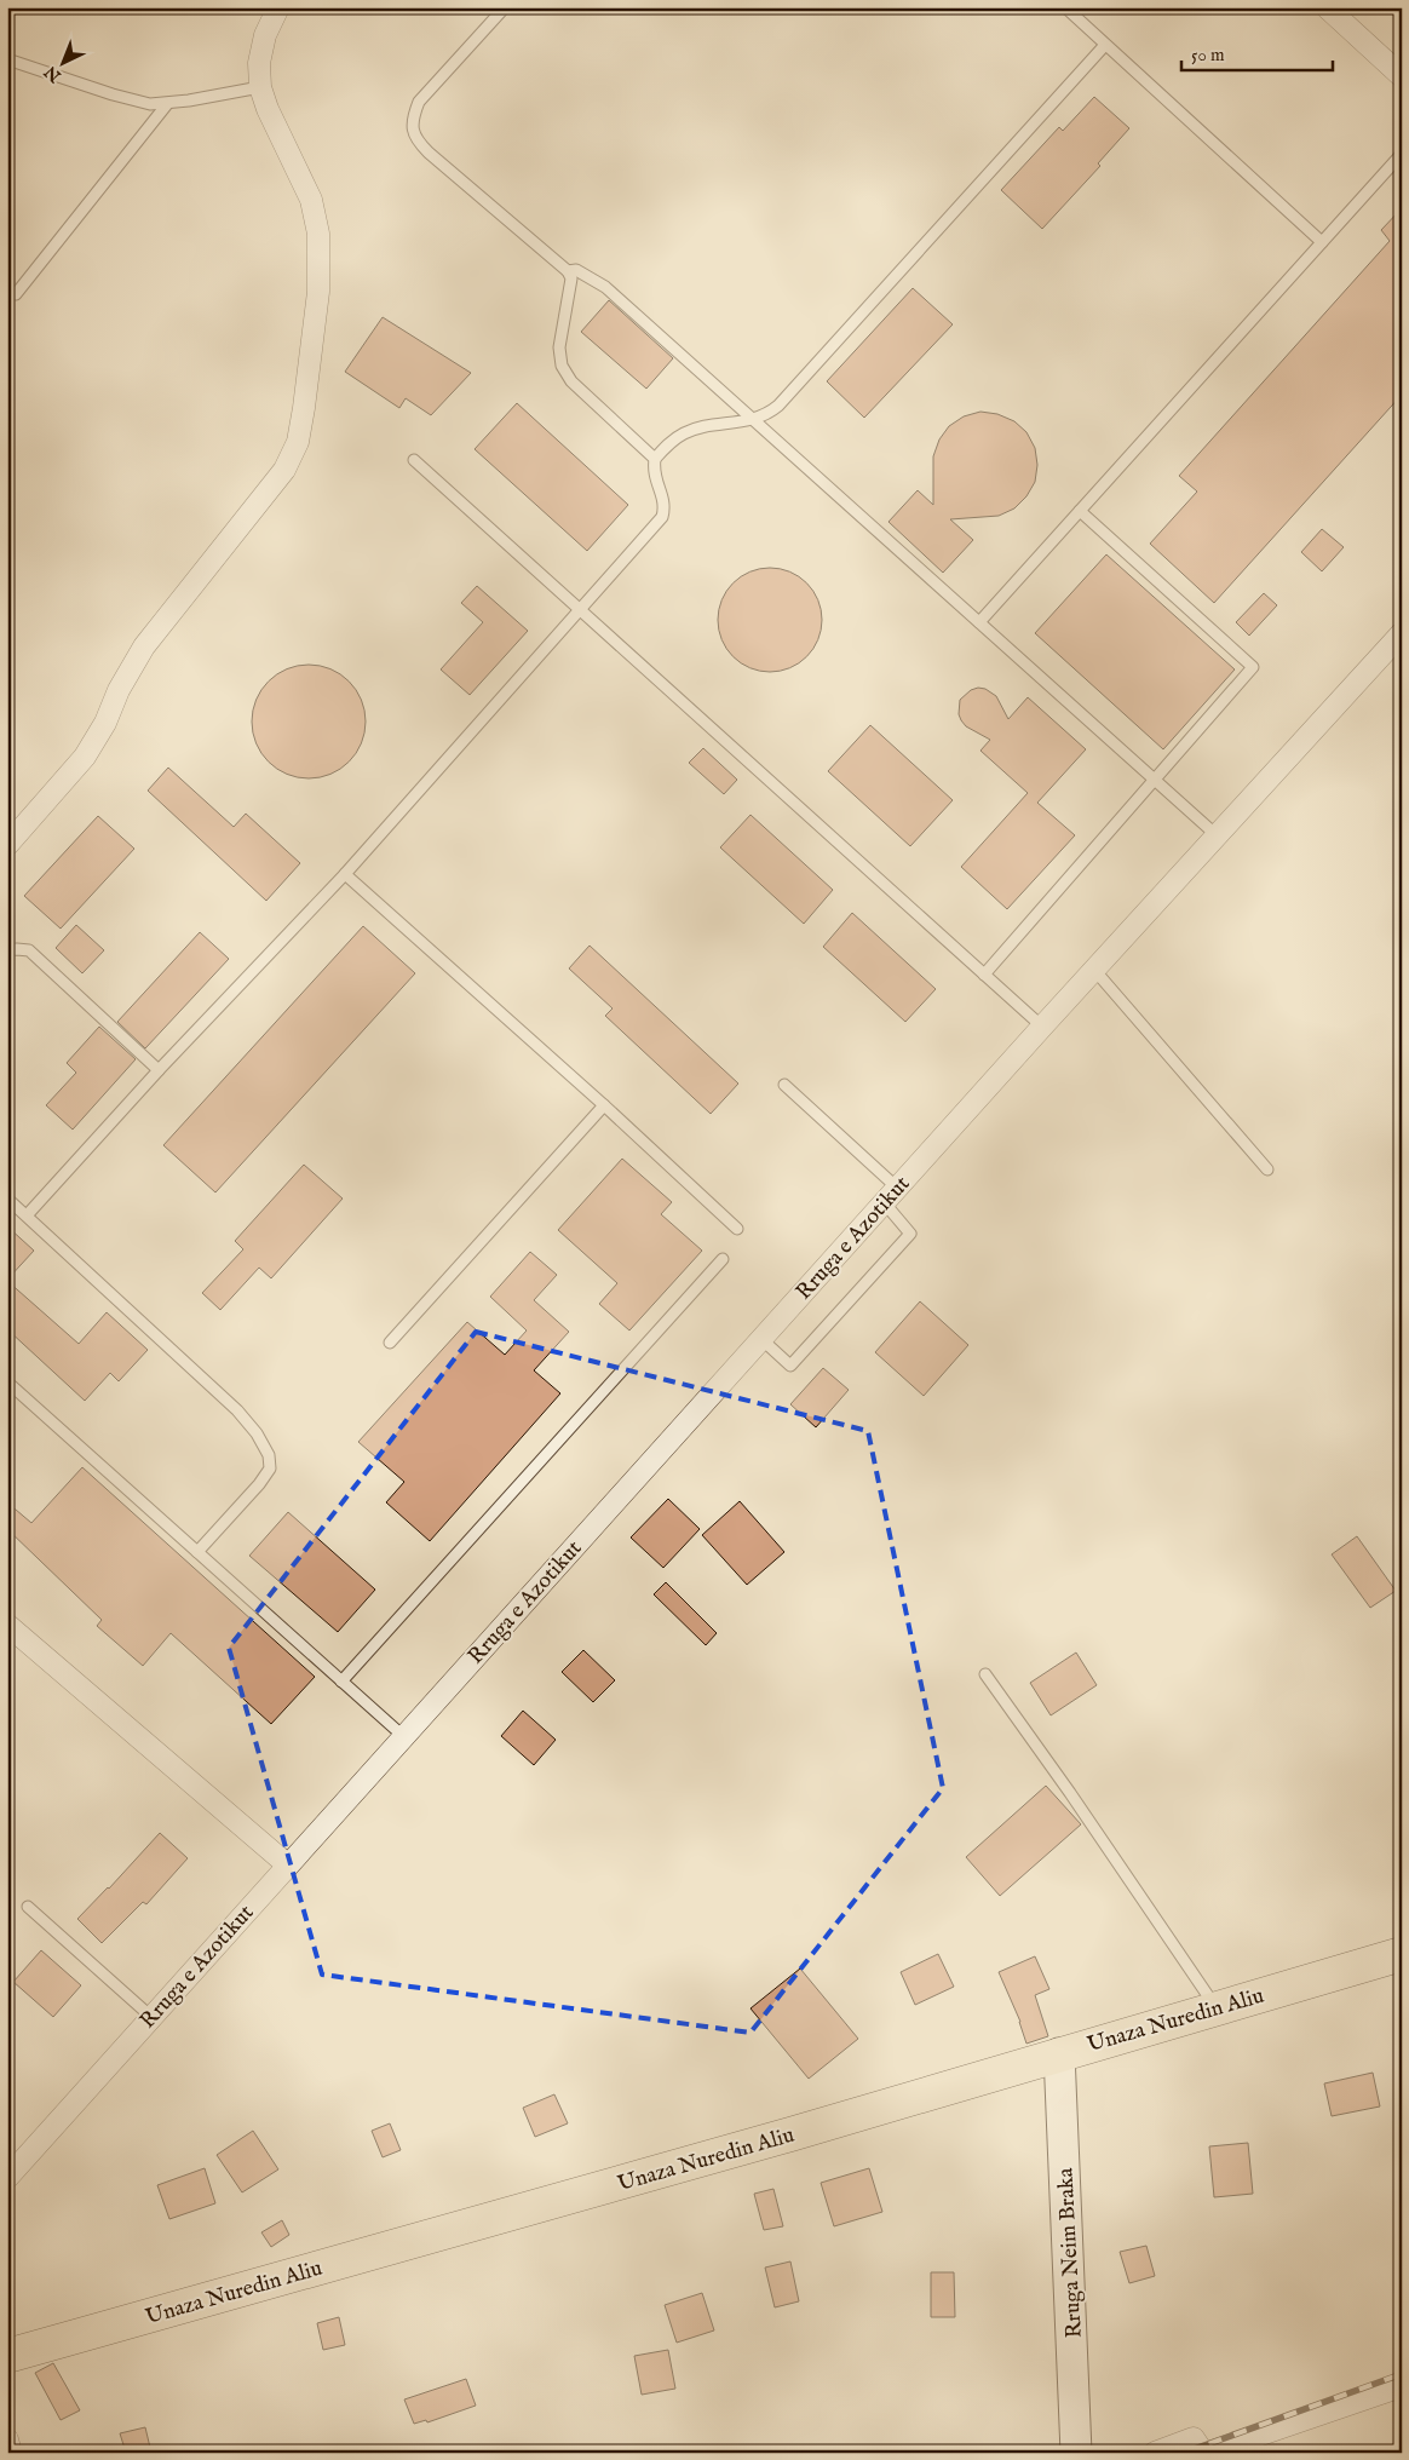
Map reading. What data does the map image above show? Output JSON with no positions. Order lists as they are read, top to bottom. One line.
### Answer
{"streets":{"main road":["Unaza Nuredin Aliu"],"street":["Rruga e Azotikut","Rruga Neim Braka"]},"crossings":[["Unaza Nuredin Aliu","Rruga Neim Braka"]],"scale_bar":"50 m","north":"bottom left"}
